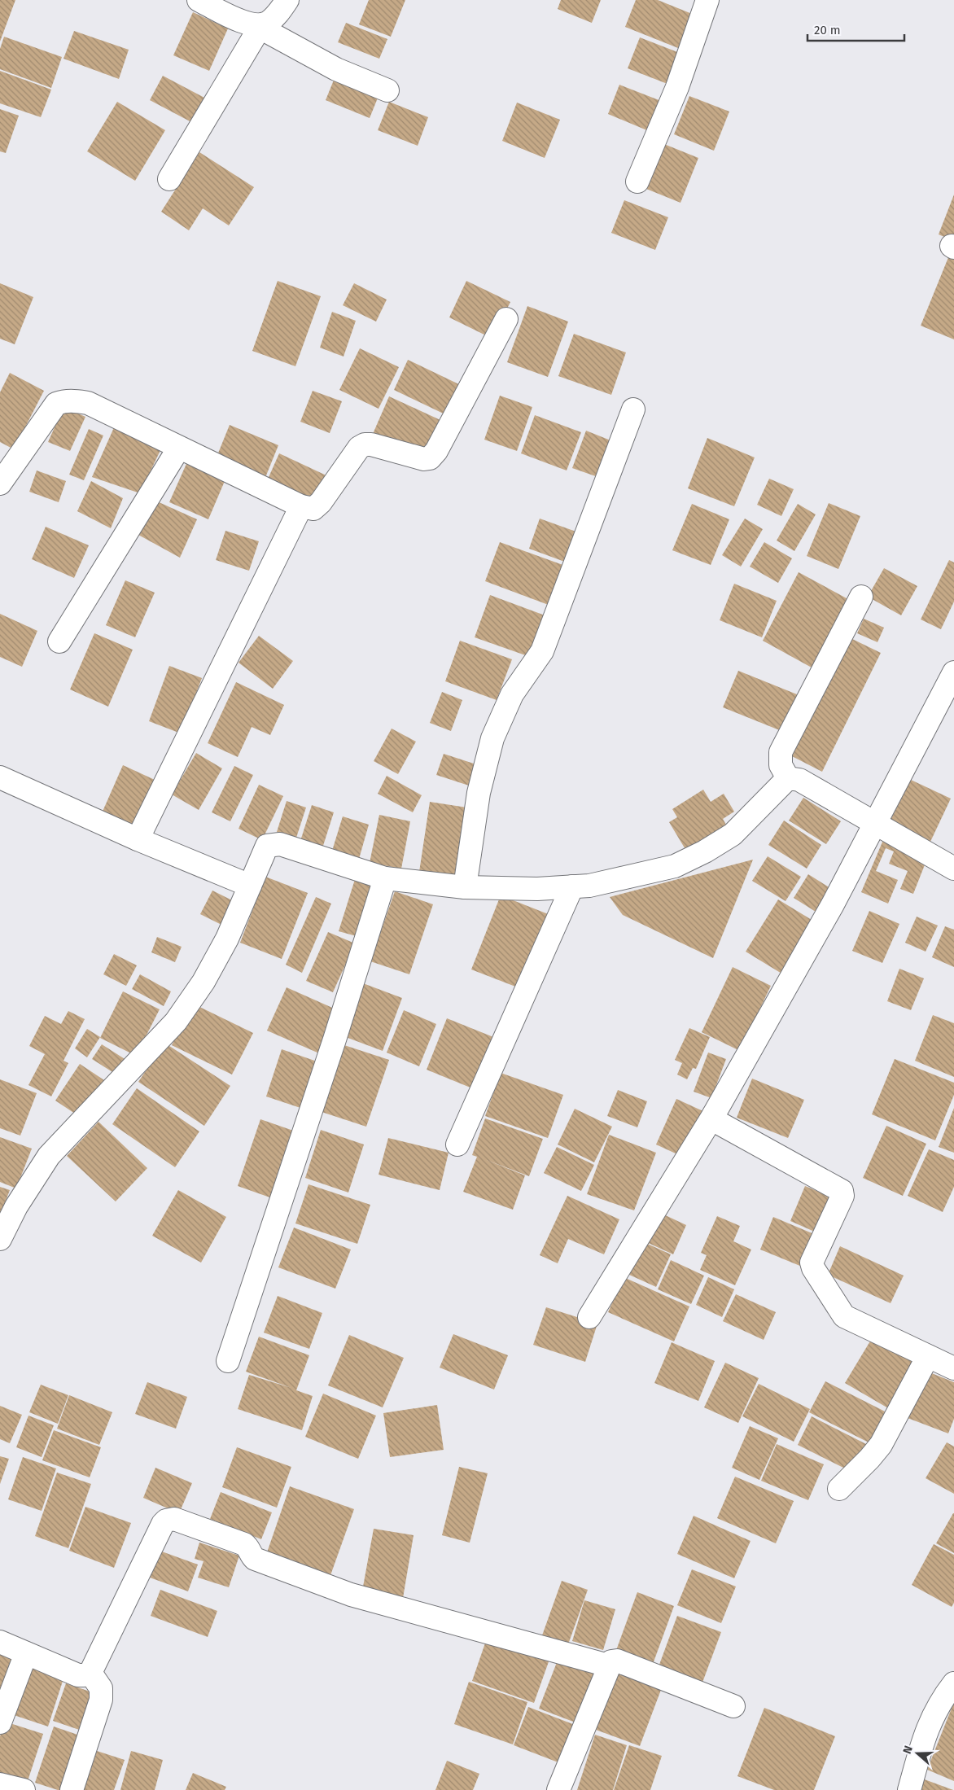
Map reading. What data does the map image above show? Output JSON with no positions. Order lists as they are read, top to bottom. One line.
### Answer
{"scale_bar":"20 m","north":"left"}
